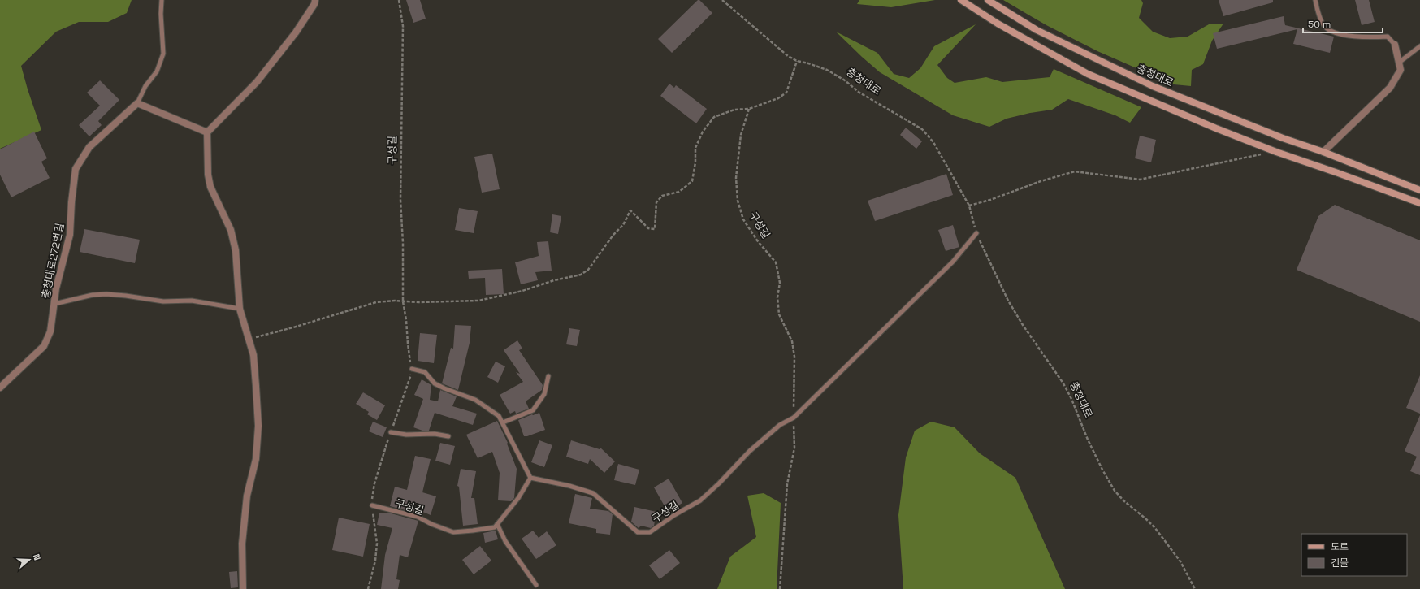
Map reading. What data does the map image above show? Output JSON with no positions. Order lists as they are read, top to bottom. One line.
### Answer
{"streets":{"main road":["충청대로"],"street":["충청대로272번길"],"lane":["구성길"]},"crossings":[["충청대로","구성길"]],"legend":["도로","건물"],"scale_bar":"50 m","north":"right"}
